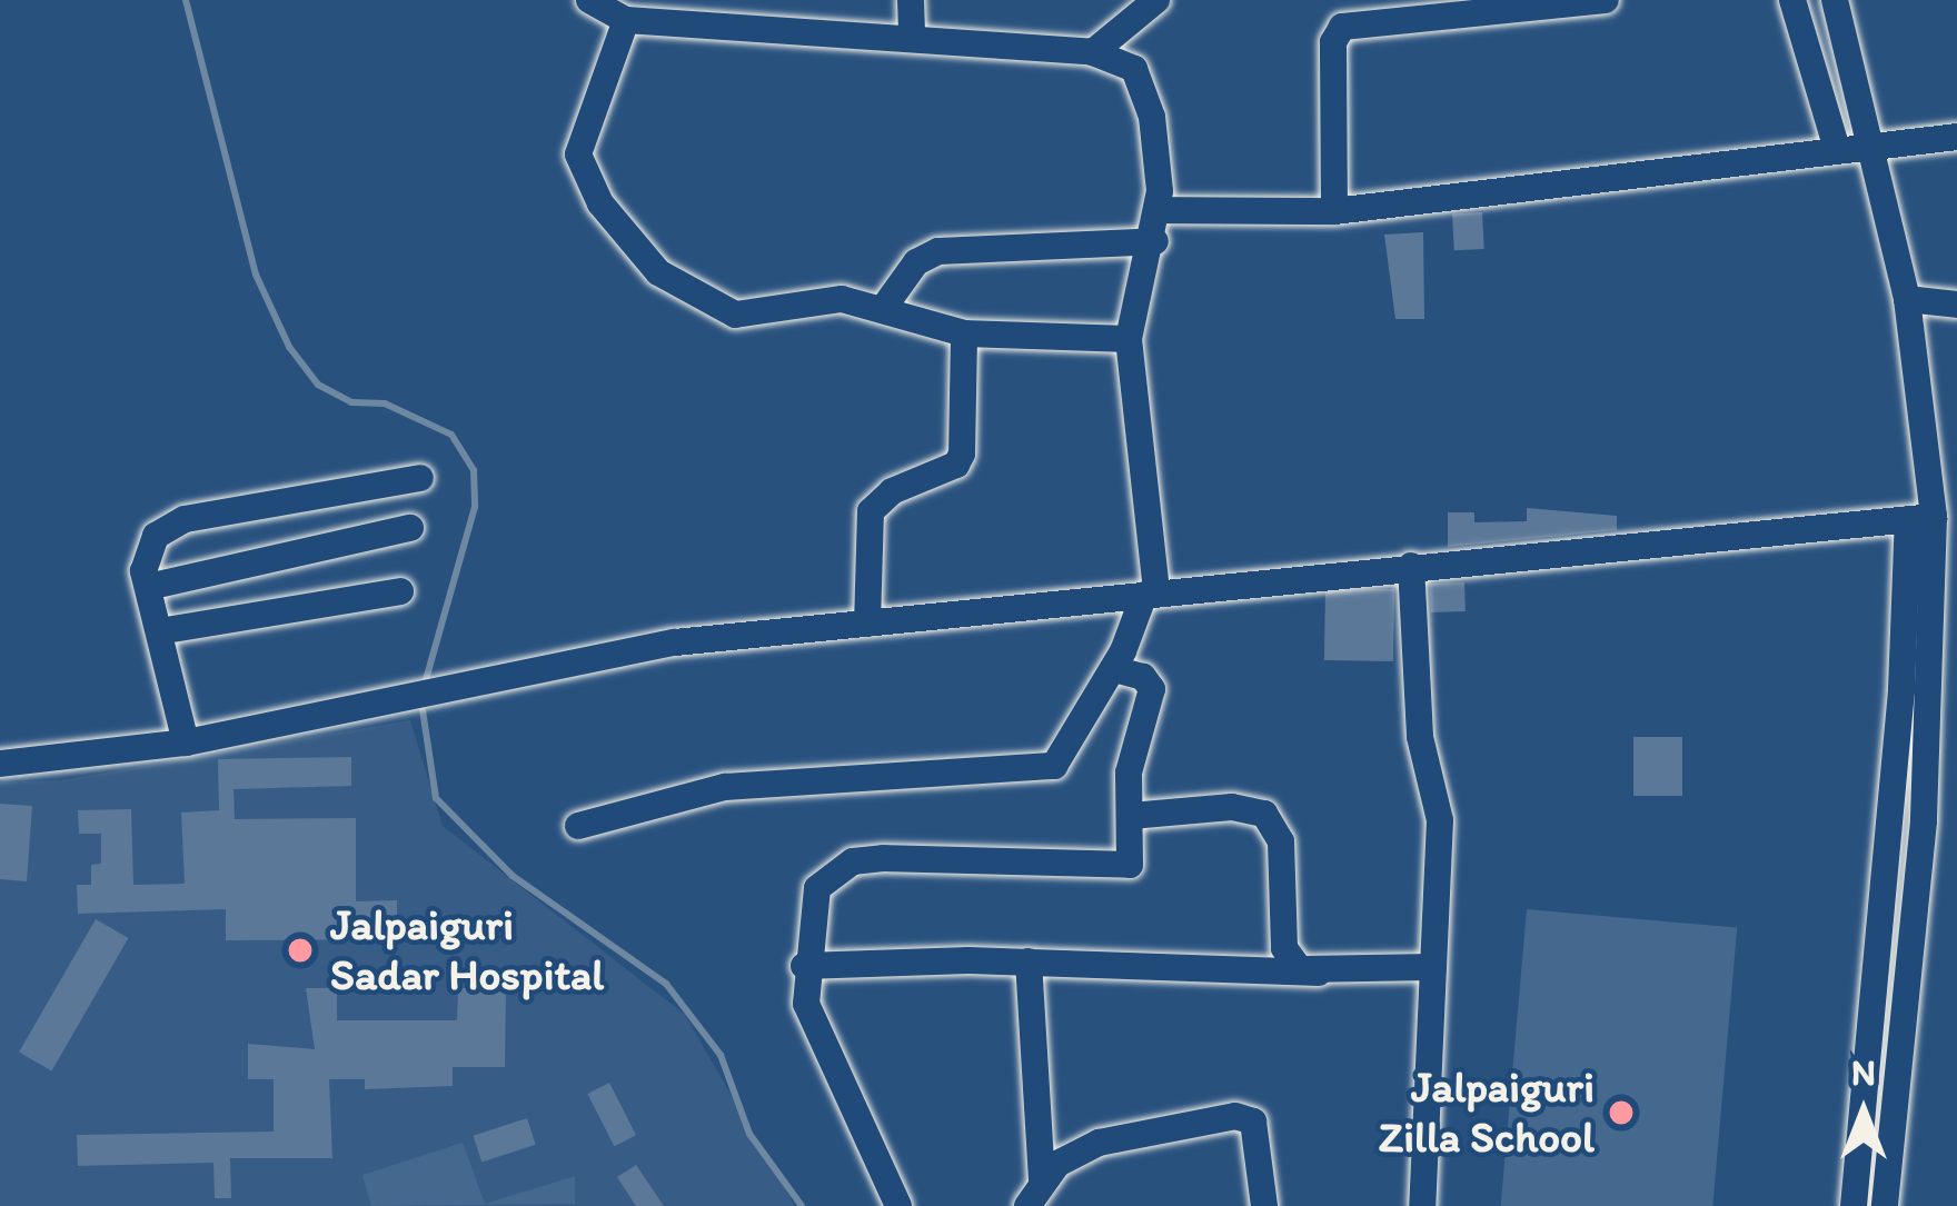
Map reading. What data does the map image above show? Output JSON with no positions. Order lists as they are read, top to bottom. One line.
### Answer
{"places":["Jalpaiguri Sadar Hospital","Jalpaiguri Zilla School"],"north":"top"}
